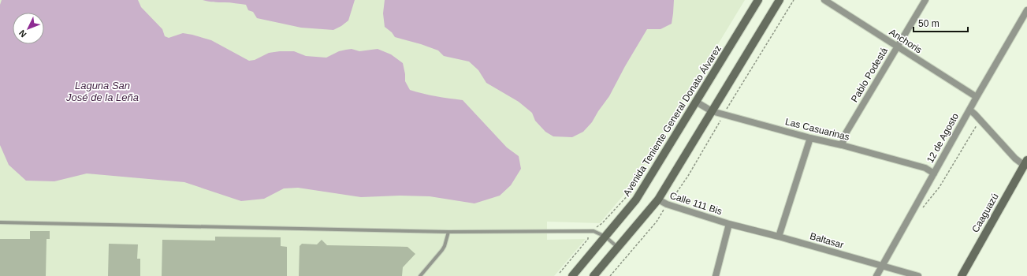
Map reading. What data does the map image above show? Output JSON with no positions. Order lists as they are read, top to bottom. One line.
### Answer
{"streets":{"main road":["Avenida Teniente General Donato Álvarez","Caaguazú"],"street":["Anchoris","Pablo Podestá","Las Casuarinas","12 de Agosto","Calle 111 Bis","Baltasar"]},"crossings":[["Anchoris","Pablo Podestá"],["Anchoris","12 de Agosto"],["Pablo Podestá","Las Casuarinas"],["Avenida Teniente General Donato Álvarez","Las Casuarinas"],["Las Casuarinas","12 de Agosto"],["12 de Agosto","Baltasar"],["Calle 111 Bis","Baltasar"]],"water":["Laguna San José de la Leña"],"scale_bar":"50 m","north":"bottom left"}
